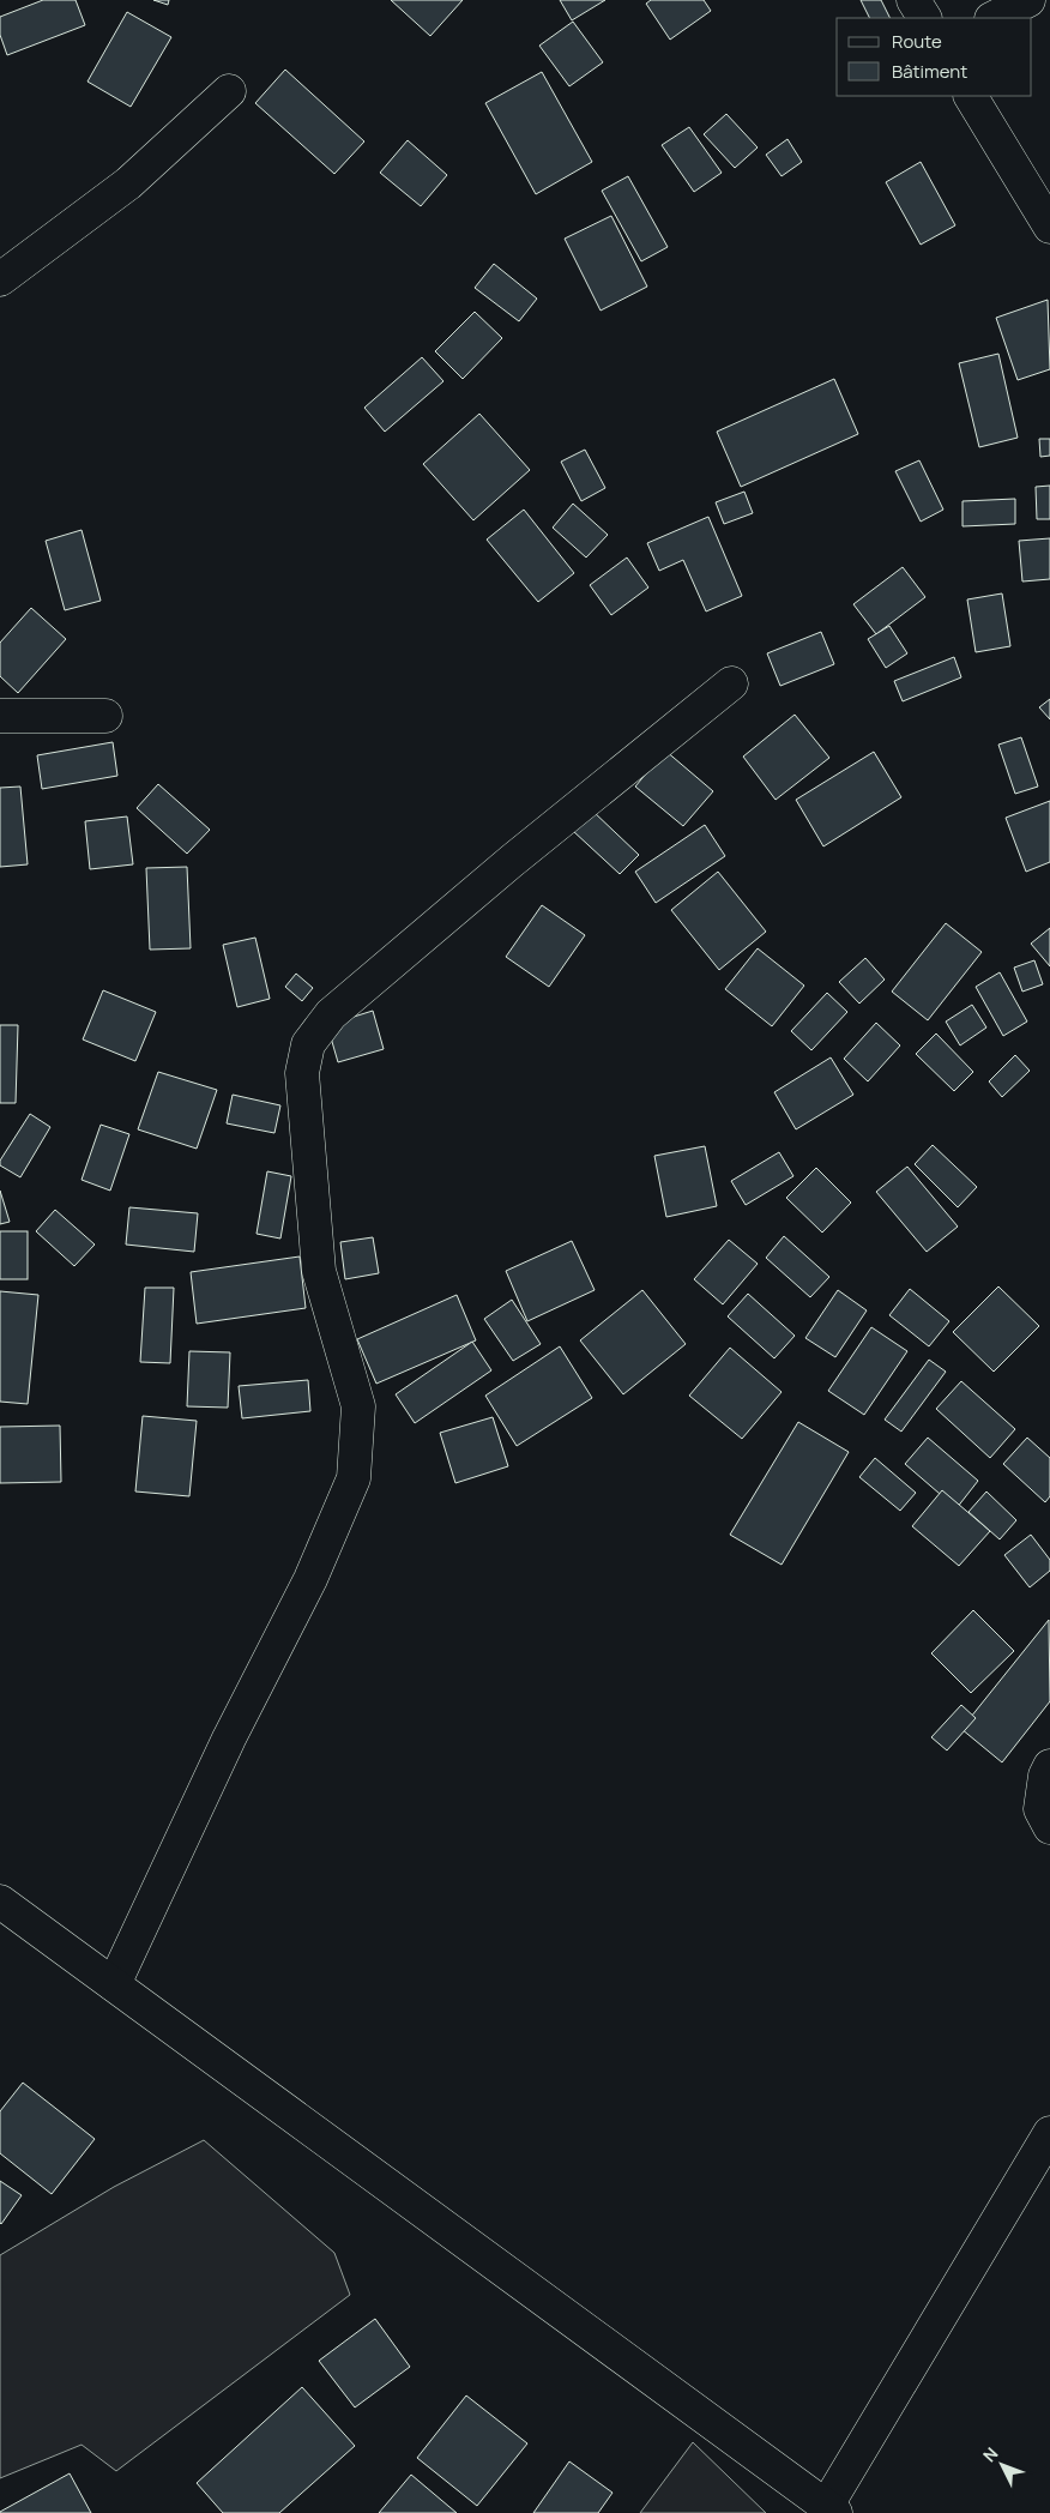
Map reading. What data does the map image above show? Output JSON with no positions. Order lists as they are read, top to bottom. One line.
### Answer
{"legend":["Route","Bâtiment"],"north":"top left"}
